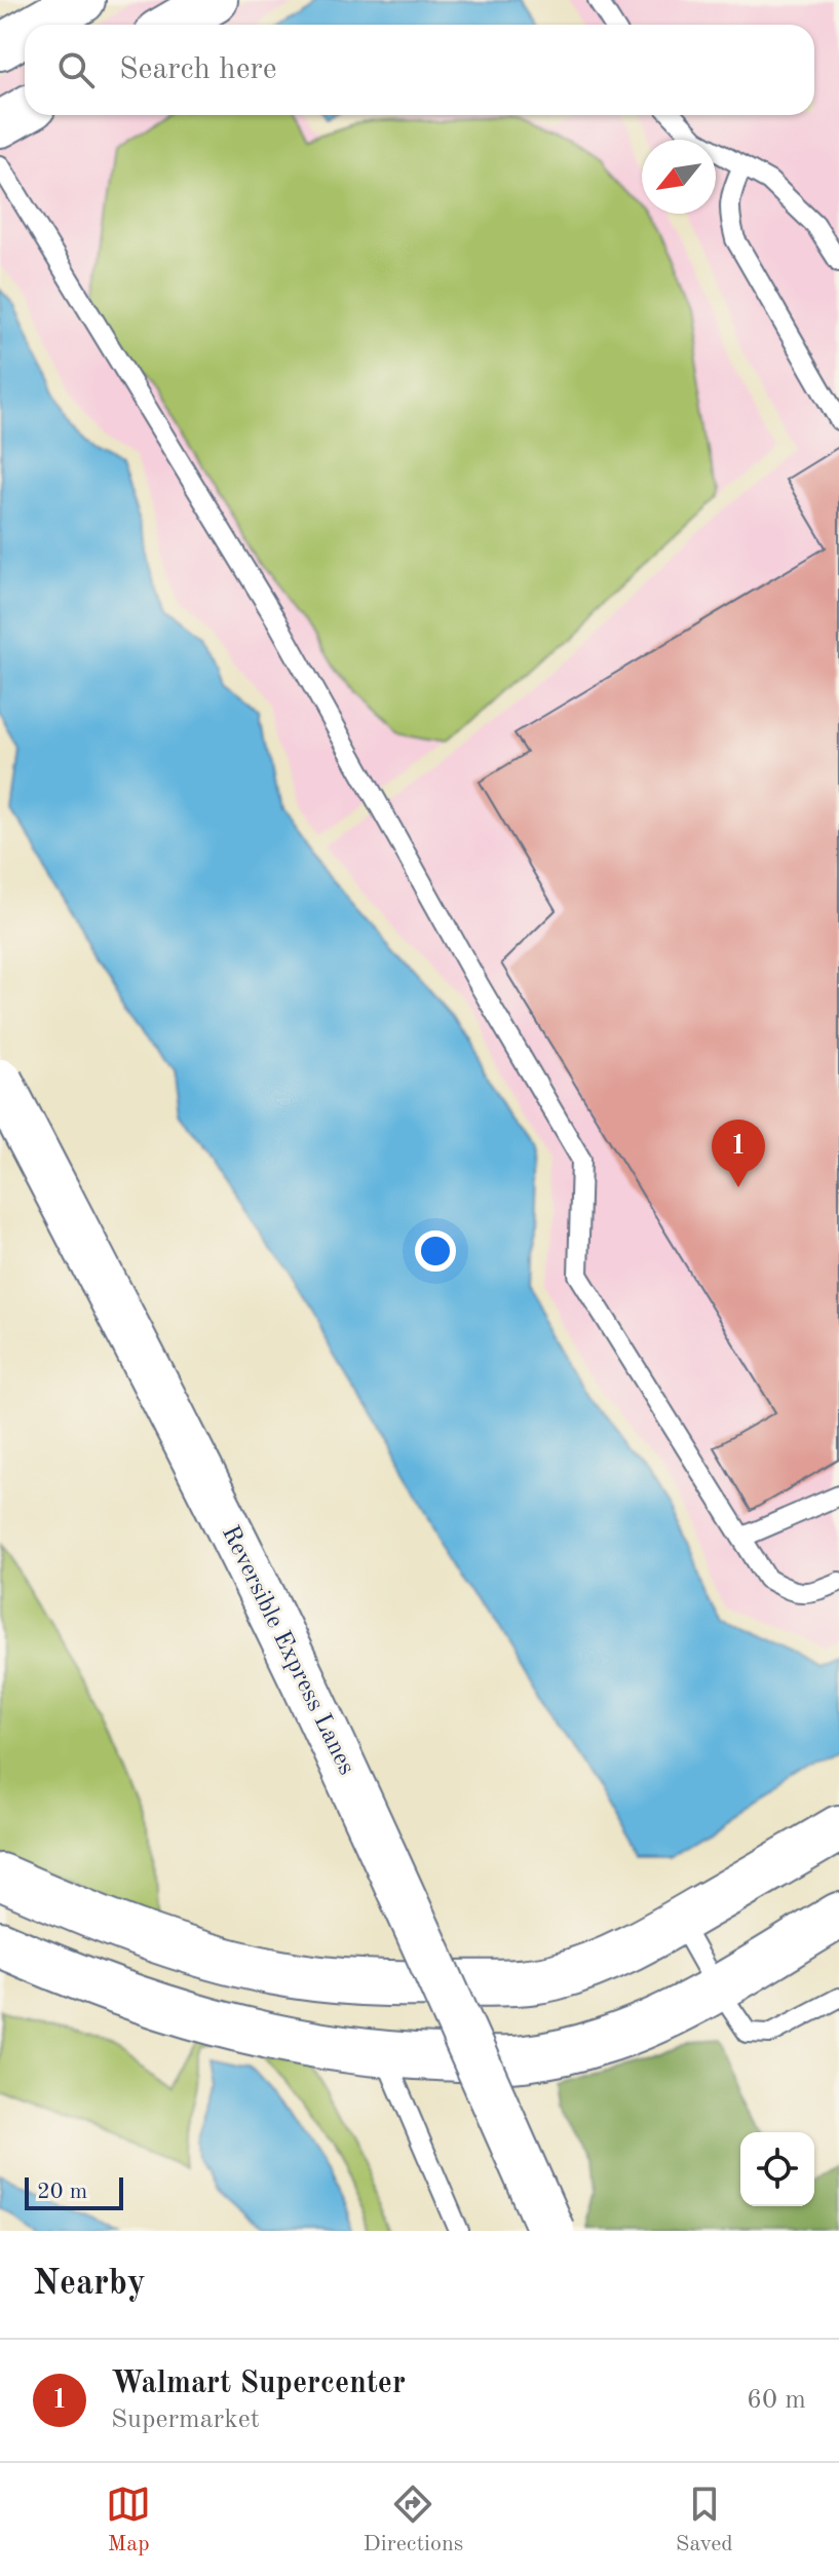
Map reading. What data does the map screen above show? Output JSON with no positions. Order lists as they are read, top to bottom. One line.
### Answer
{"streets":{"main road":["Reversible Express Lanes"]},"scale_bar":"20 m","north":"bottom left","page":{"search":"Search here","pins":"1","scale":"20 m","heading":"Nearby","list":[{"mark":"1","name":"Walmart Supercenter","note":"Supermarket","value":"60 m"}],"nav":["Map","Directions","Saved"]}}
